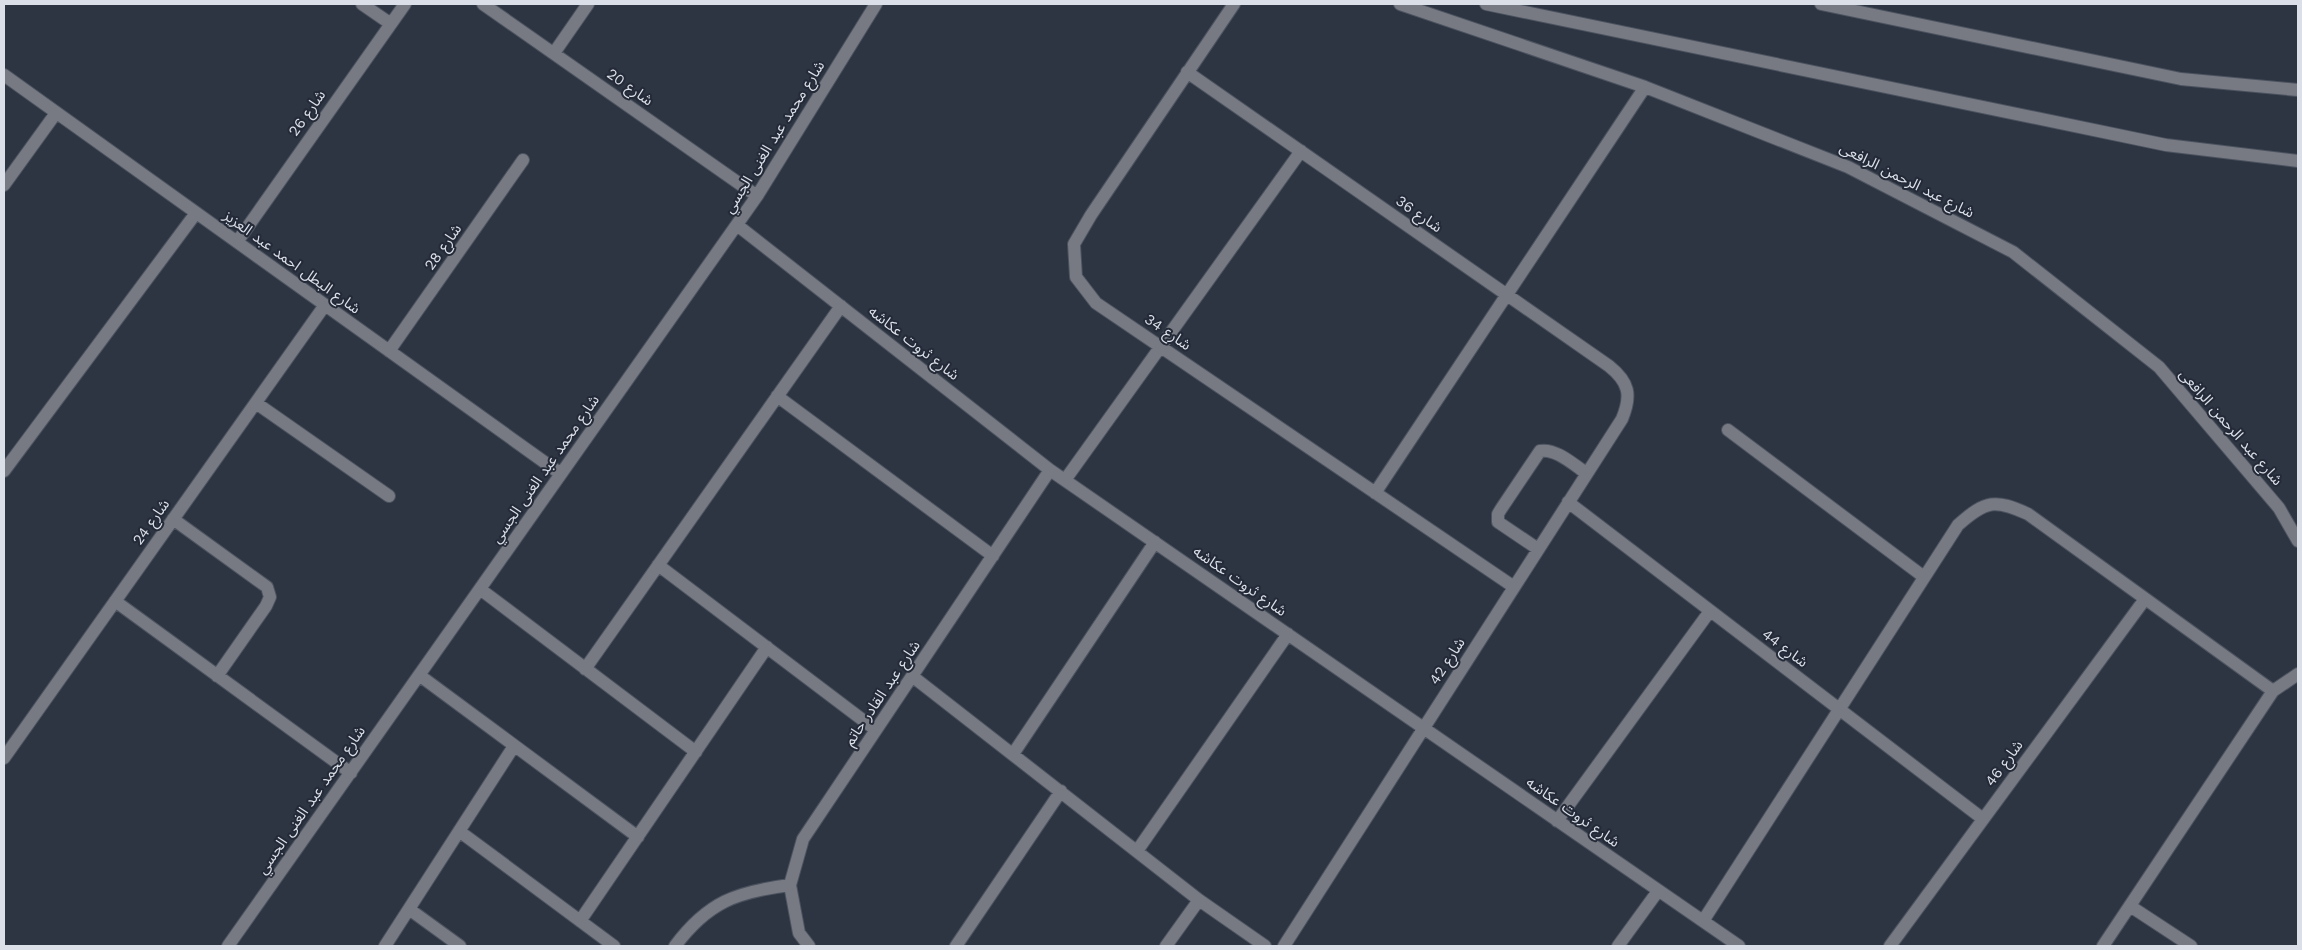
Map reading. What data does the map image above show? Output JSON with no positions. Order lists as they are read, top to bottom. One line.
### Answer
{"streets":{"street":["شارع 20","شارع 26","شارع محمد عبد الغنى الجسي","شارع عبد الرحمن الرافعى","شارع 36","شارع 28","شارع البطل احمد عبد العزيز","شارع 34","شارع ثروت عكاشه","شارع 24","شارع 44","شارع 42","شارع عبد القادر حاتم","شارع 46"]},"crossings":[["شارع 20","شارع محمد عبد الغنى الجسي"],["شارع 26","شارع البطل احمد عبد العزيز"],["شارع محمد عبد الغنى الجسي","شارع البطل احمد عبد العزيز"],["شارع محمد عبد الغنى الجسي","شارع ثروت عكاشه"],["شارع 36","شارع 34"],["شارع 36","شارع 42"],["شارع 28","شارع البطل احمد عبد العزيز"],["شارع البطل احمد عبد العزيز","شارع 24"],["شارع 34","شارع 42"],["شارع ثروت عكاشه","شارع 42"],["شارع ثروت عكاشه","شارع عبد القادر حاتم"],["شارع 44","شارع 42"],["شارع 44","شارع 46"]]}
